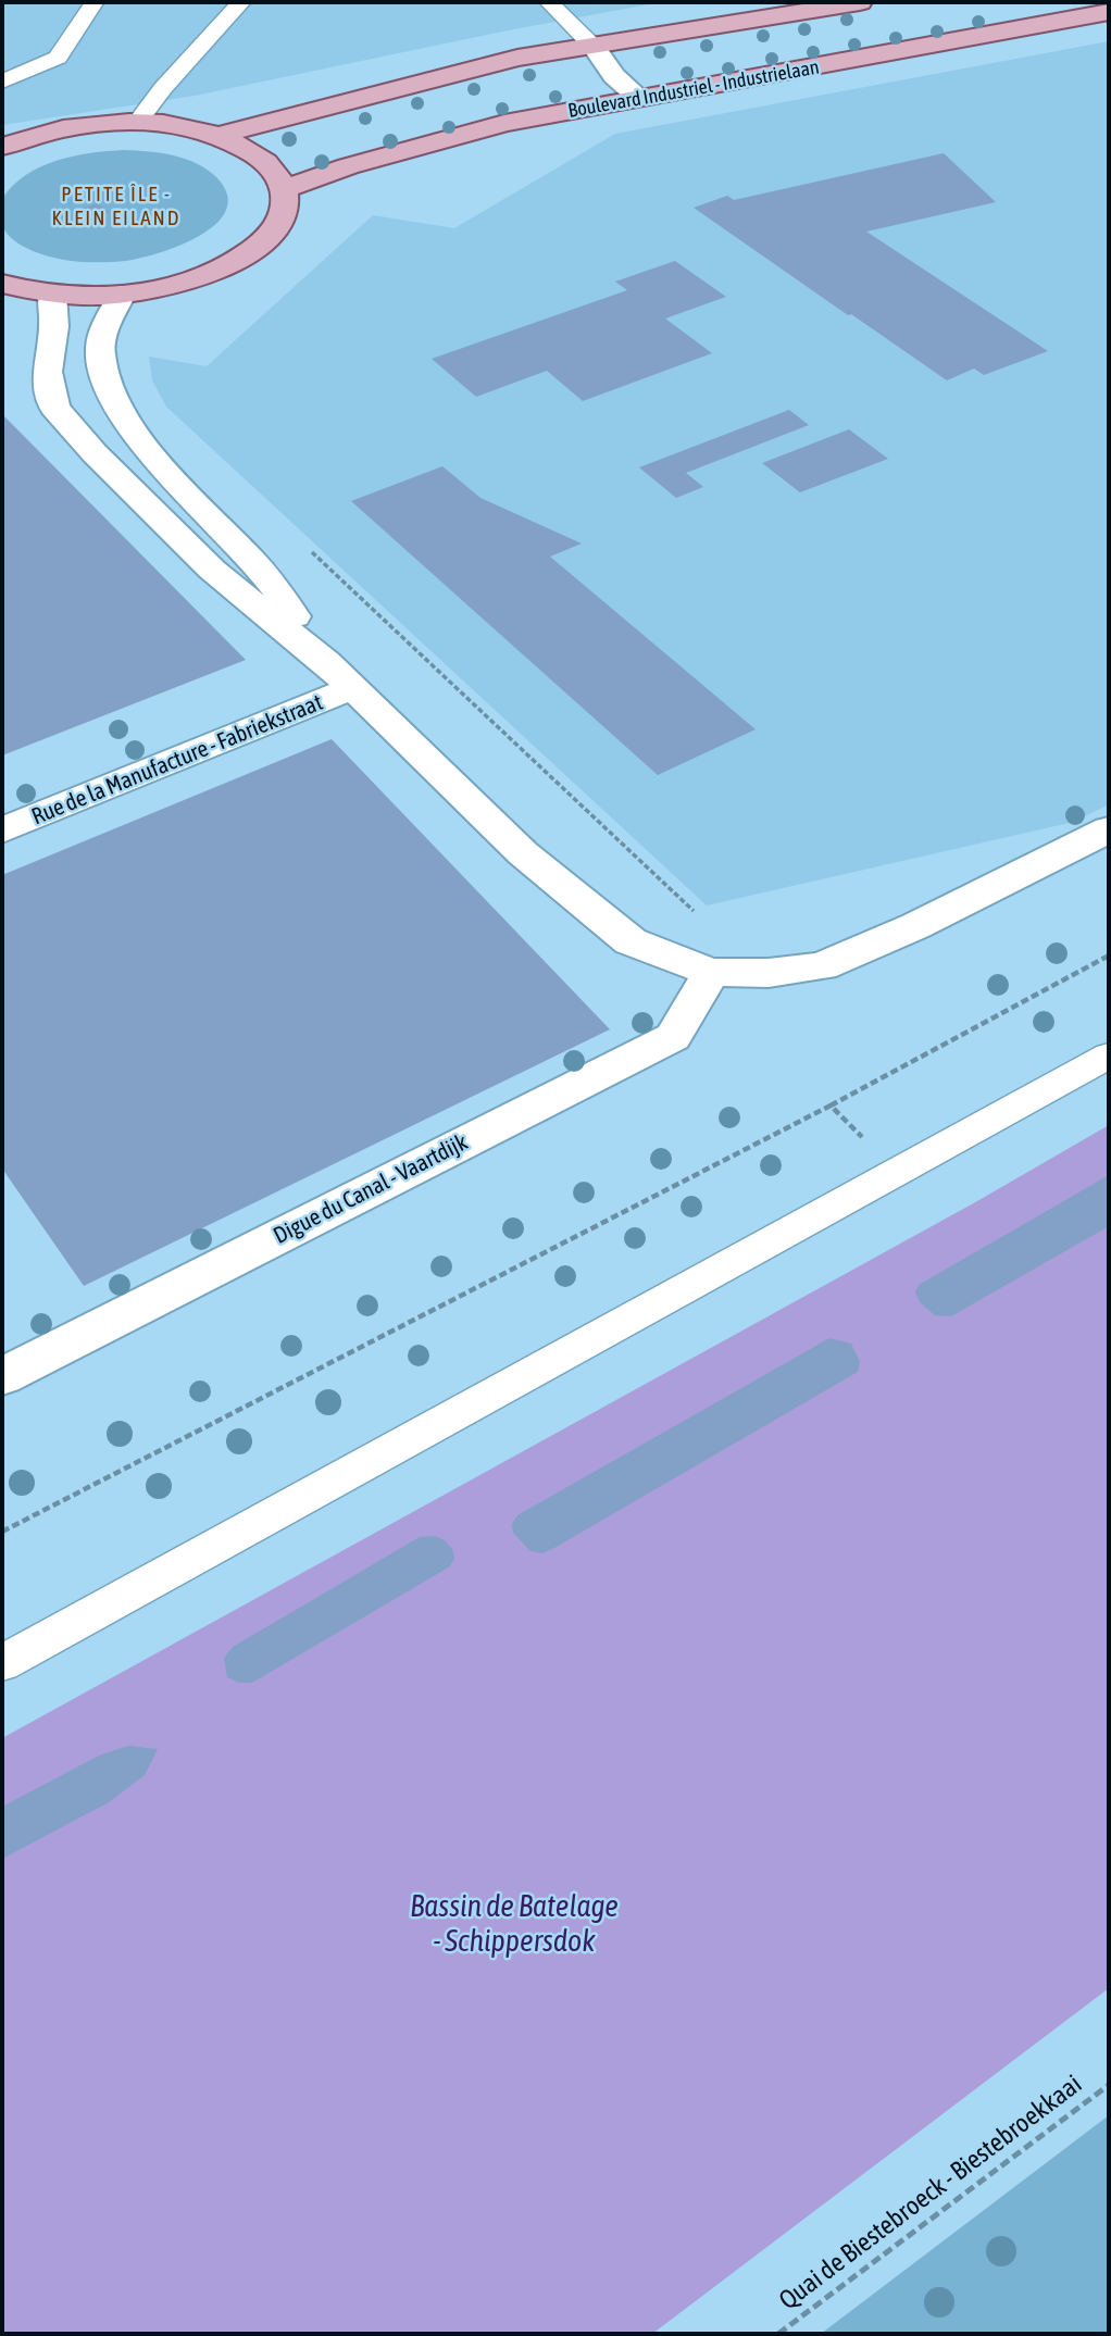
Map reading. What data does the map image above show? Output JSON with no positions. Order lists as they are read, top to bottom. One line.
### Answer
{"streets":{"main road":["Boulevard Industriel - Industrielaan"],"street":["Rue de la Manufacture - Fabriekstraat","Digue du Canal - Vaartdijk"],"path":["Quai de Biestebroeck - Biestebroekkaai"]},"districts":["PETITE ÎLE - KLEIN EILAND"],"water":["Bassin de Batelage - Schippersdok"]}
